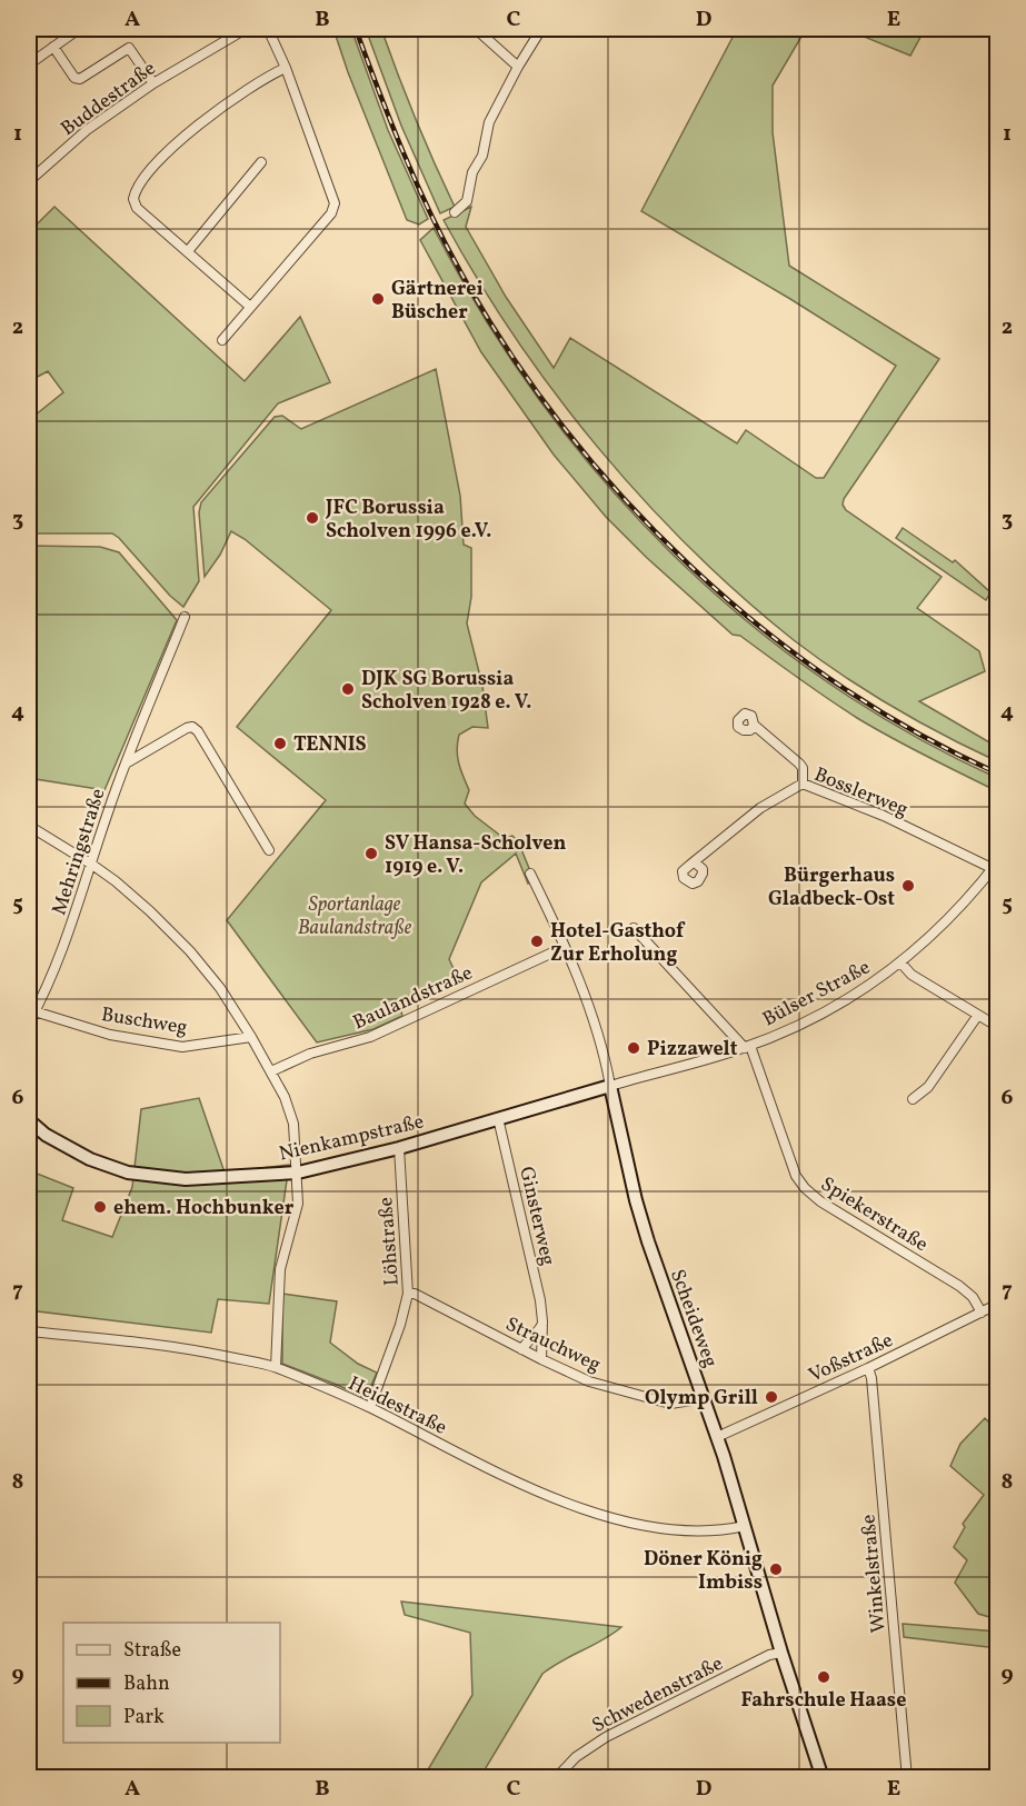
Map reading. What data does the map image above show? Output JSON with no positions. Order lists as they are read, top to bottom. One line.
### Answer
{"streets":{"street":["Buddestraße","Bosslerweg","Mehringstraße","Bülser Straße","Baulandstraße","Buschweg","Nienkampstraße","Spiekerstraße","Ginsterweg","Löhstraße","Scheideweg","Strauchweg","Voßstraße","Heidestraße","Winkelstraße","Schwedenstraße"]},"crossings":[["Bosslerweg","Bülser Straße"],["Mehringstraße","Buschweg"],["Bülser Straße","Nienkampstraße"],["Bülser Straße","Spiekerstraße"],["Bülser Straße","Scheideweg"],["Baulandstraße","Scheideweg"],["Nienkampstraße","Ginsterweg"],["Nienkampstraße","Löhstraße"],["Nienkampstraße","Scheideweg"],["Spiekerstraße","Voßstraße"],["Ginsterweg","Strauchweg"],["Löhstraße","Strauchweg"],["Löhstraße","Heidestraße"],["Scheideweg","Voßstraße"],["Scheideweg","Heidestraße"],["Scheideweg","Schwedenstraße"],["Voßstraße","Winkelstraße"]],"parks":["Sportanlage Baulandstraße"],"places":["Gärtnerei Büscher","JFC Borussia Scholven 1996 e.V.","DJK SG Borussia Scholven 1928 e. V.","TENNIS","SV Hansa-Scholven 1919 e. V.","Bürgerhaus Gladbeck-Ost","Hotel-Gasthof Zur Erholung","Pizzawelt","ehem. Hochbunker","Olymp Grill","Döner König Imbiss","Fahrschule Haase"],"legend":["Straße","Bahn","Park"],"grid":{"columns":["A","B","C","D","E"],"rows":["1","2","3","4","5","6","7","8","9"]}}
